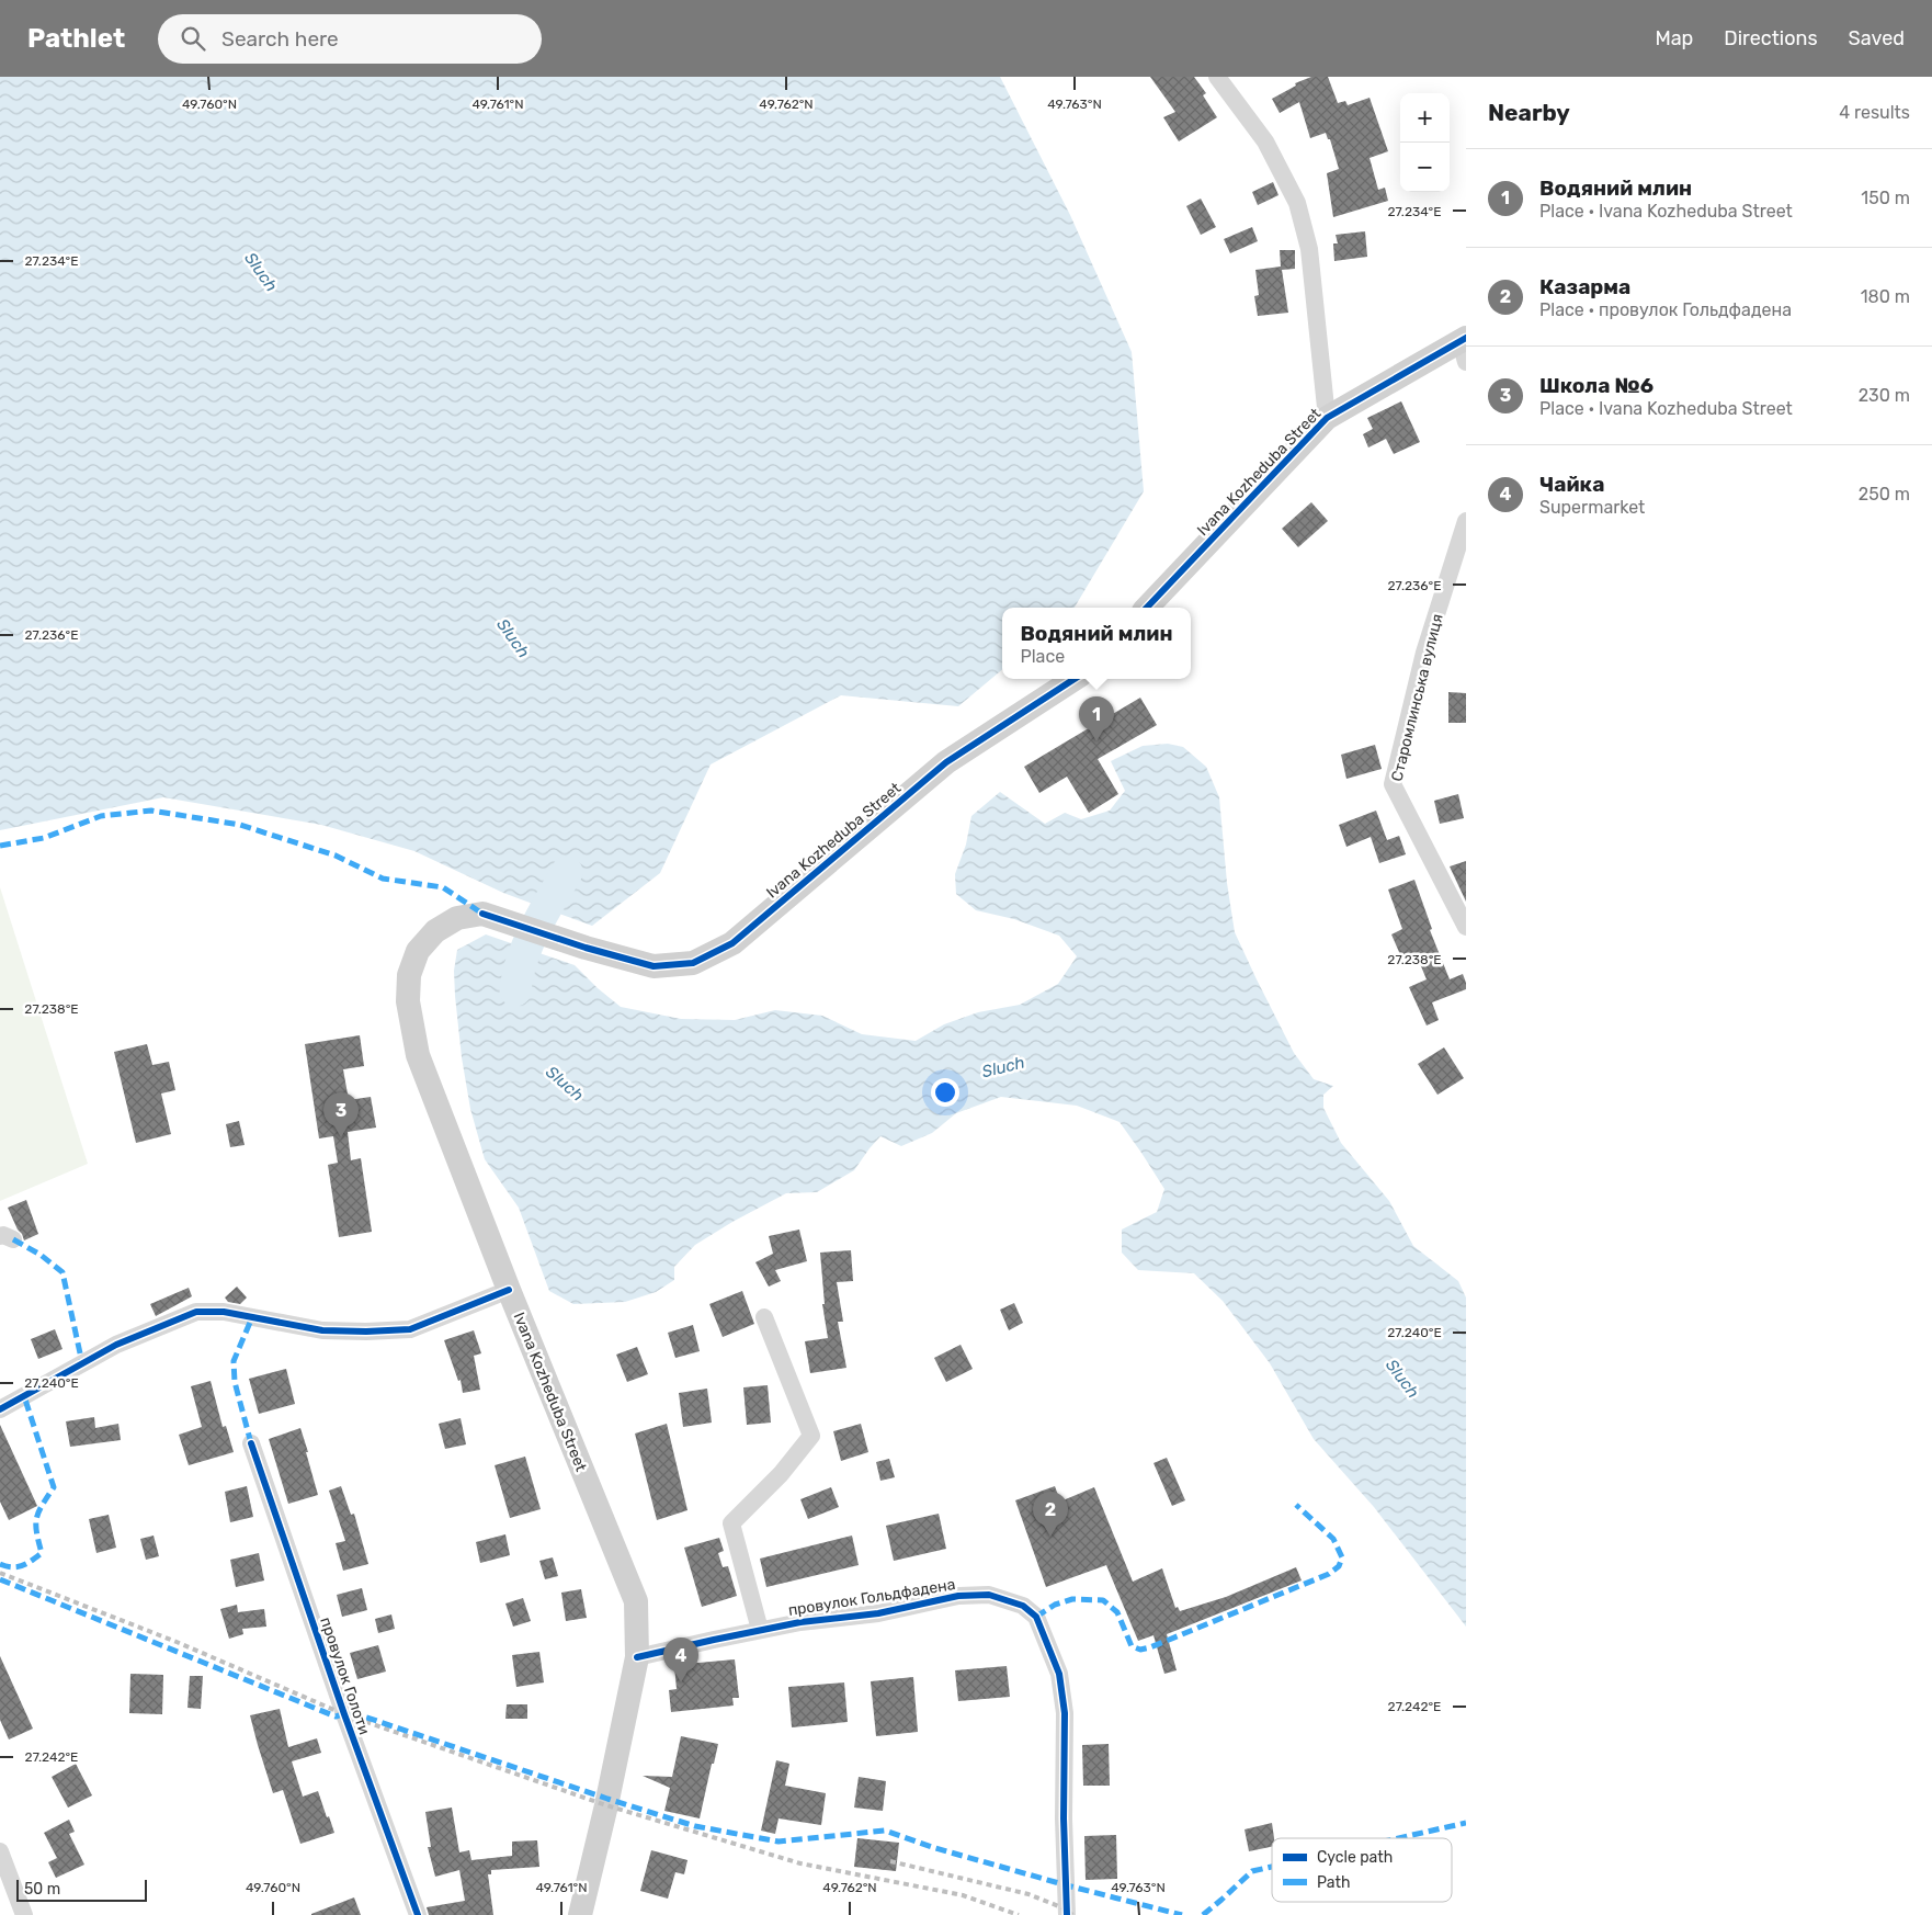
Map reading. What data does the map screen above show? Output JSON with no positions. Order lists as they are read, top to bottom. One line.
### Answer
{"streets":{"main road":["Ivana Kozheduba Street"],"street":["Старомлинська вулиця","провулок Гольдфадена","провулок Голоти"]},"crossings":[["Ivana Kozheduba Street","провулок Гольдфадена"]],"water":["Sluch"],"legend":["Cycle path","Path"],"scale_bar":"50 m","page":{"header":"Pathlet","search":"Search here","nav":["Map","Directions","Saved"],"heading":["Nearby","4 results"],"map_buttons":["+","−"],"list":[{"mark":"1","name":"Водяний млин","note":"Place · Ivana Kozheduba Street","value":"150 m"},{"mark":"2","name":"Казарма","note":"Place · провулок Гольдфадена","value":"180 m"},{"mark":"3","name":"Школа №6","note":"Place · Ivana Kozheduba Street","value":"230 m"},{"mark":"4","name":"Чайка","note":"Supermarket","value":"250 m"}],"popup":["Водяний млин","Place"],"pins":["1","3","2","4"],"scale":"50 m"},"coordinates":["49.760°N","49.761°N","49.762°N","49.763°N","27.234°E","27.236°E","27.238°E","27.240°E","27.242°E"]}
